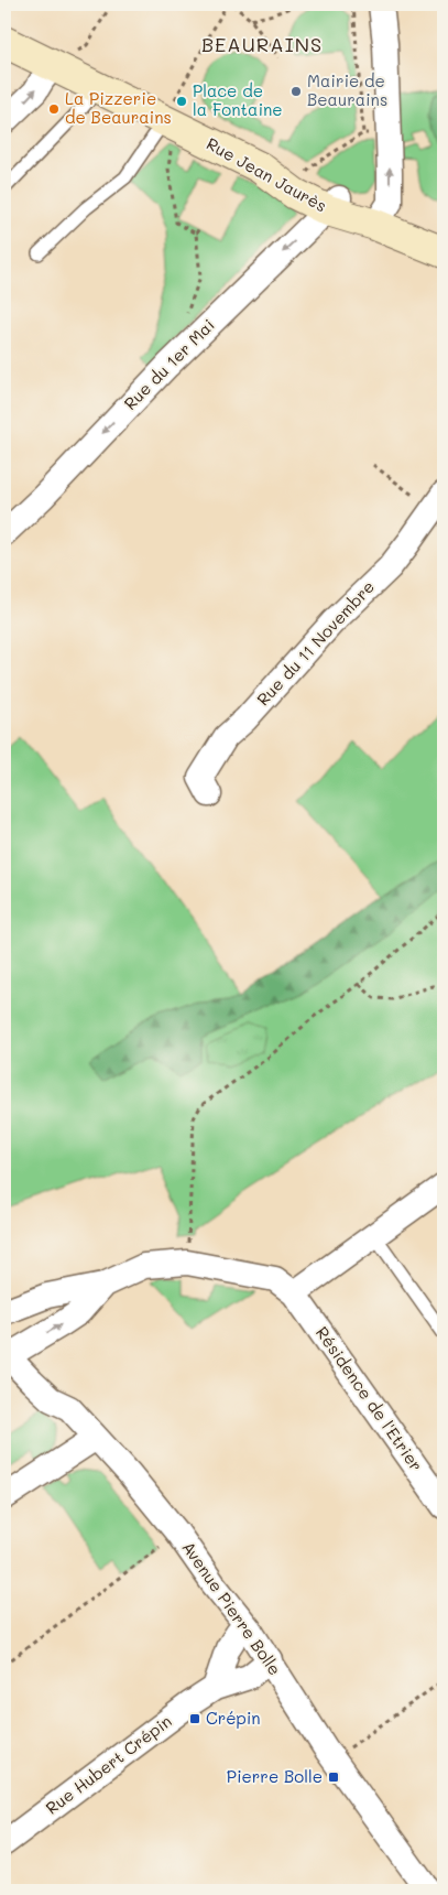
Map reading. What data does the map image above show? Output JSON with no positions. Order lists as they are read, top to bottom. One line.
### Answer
{"streets":{"main road":["Rue Jean Jaurès"],"street":["Rue du 1er Mai","Rue du 11 Novembre","Résidence de l'Etrier","Avenue Pierre Bolle","Rue Hubert Crépin"]},"crossings":[["Rue Jean Jaurès","Rue du 1er Mai"],["Résidence de l'Etrier","Avenue Pierre Bolle"],["Avenue Pierre Bolle","Rue Hubert Crépin"]],"one_way":["Rue du 1er Mai"],"districts":["BEAURAINS"],"places":{"other":["Mairie de Beaurains","Place de la Fontaine","La Pizzerie de Beaurains"],"transit":["Crépin","Pierre Bolle"]}}
